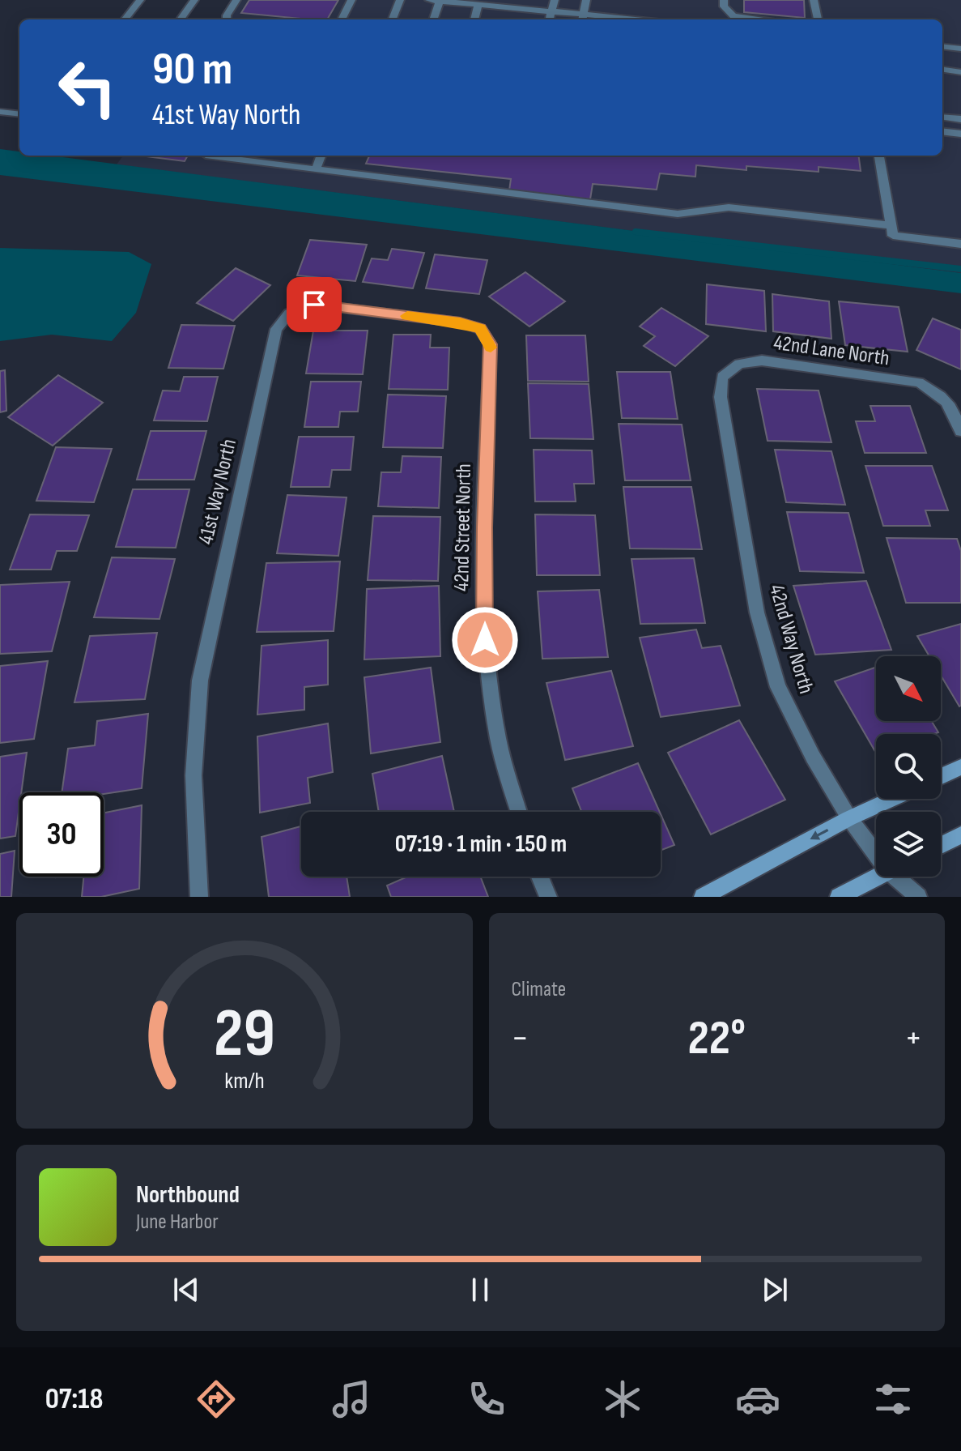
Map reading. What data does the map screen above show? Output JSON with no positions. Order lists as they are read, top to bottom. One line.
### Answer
{"streets":{"street":["42nd Lane North","41st Way North","42nd Street North","42nd Way North"]},"crossings":[["42nd Lane North","42nd Way North"],["41st Way North","42nd Street North"]],"north":"bottom right","page":{"turn":["90 m","41st Way North"],"limit":"30","trip":"07:19 · 1 min · 150 m","tile":"Climate","heat":["−","22°","+"],"song":["Northbound","June Harbor"],"tabs":"07:18","gauge":["29","km/h"]}}
